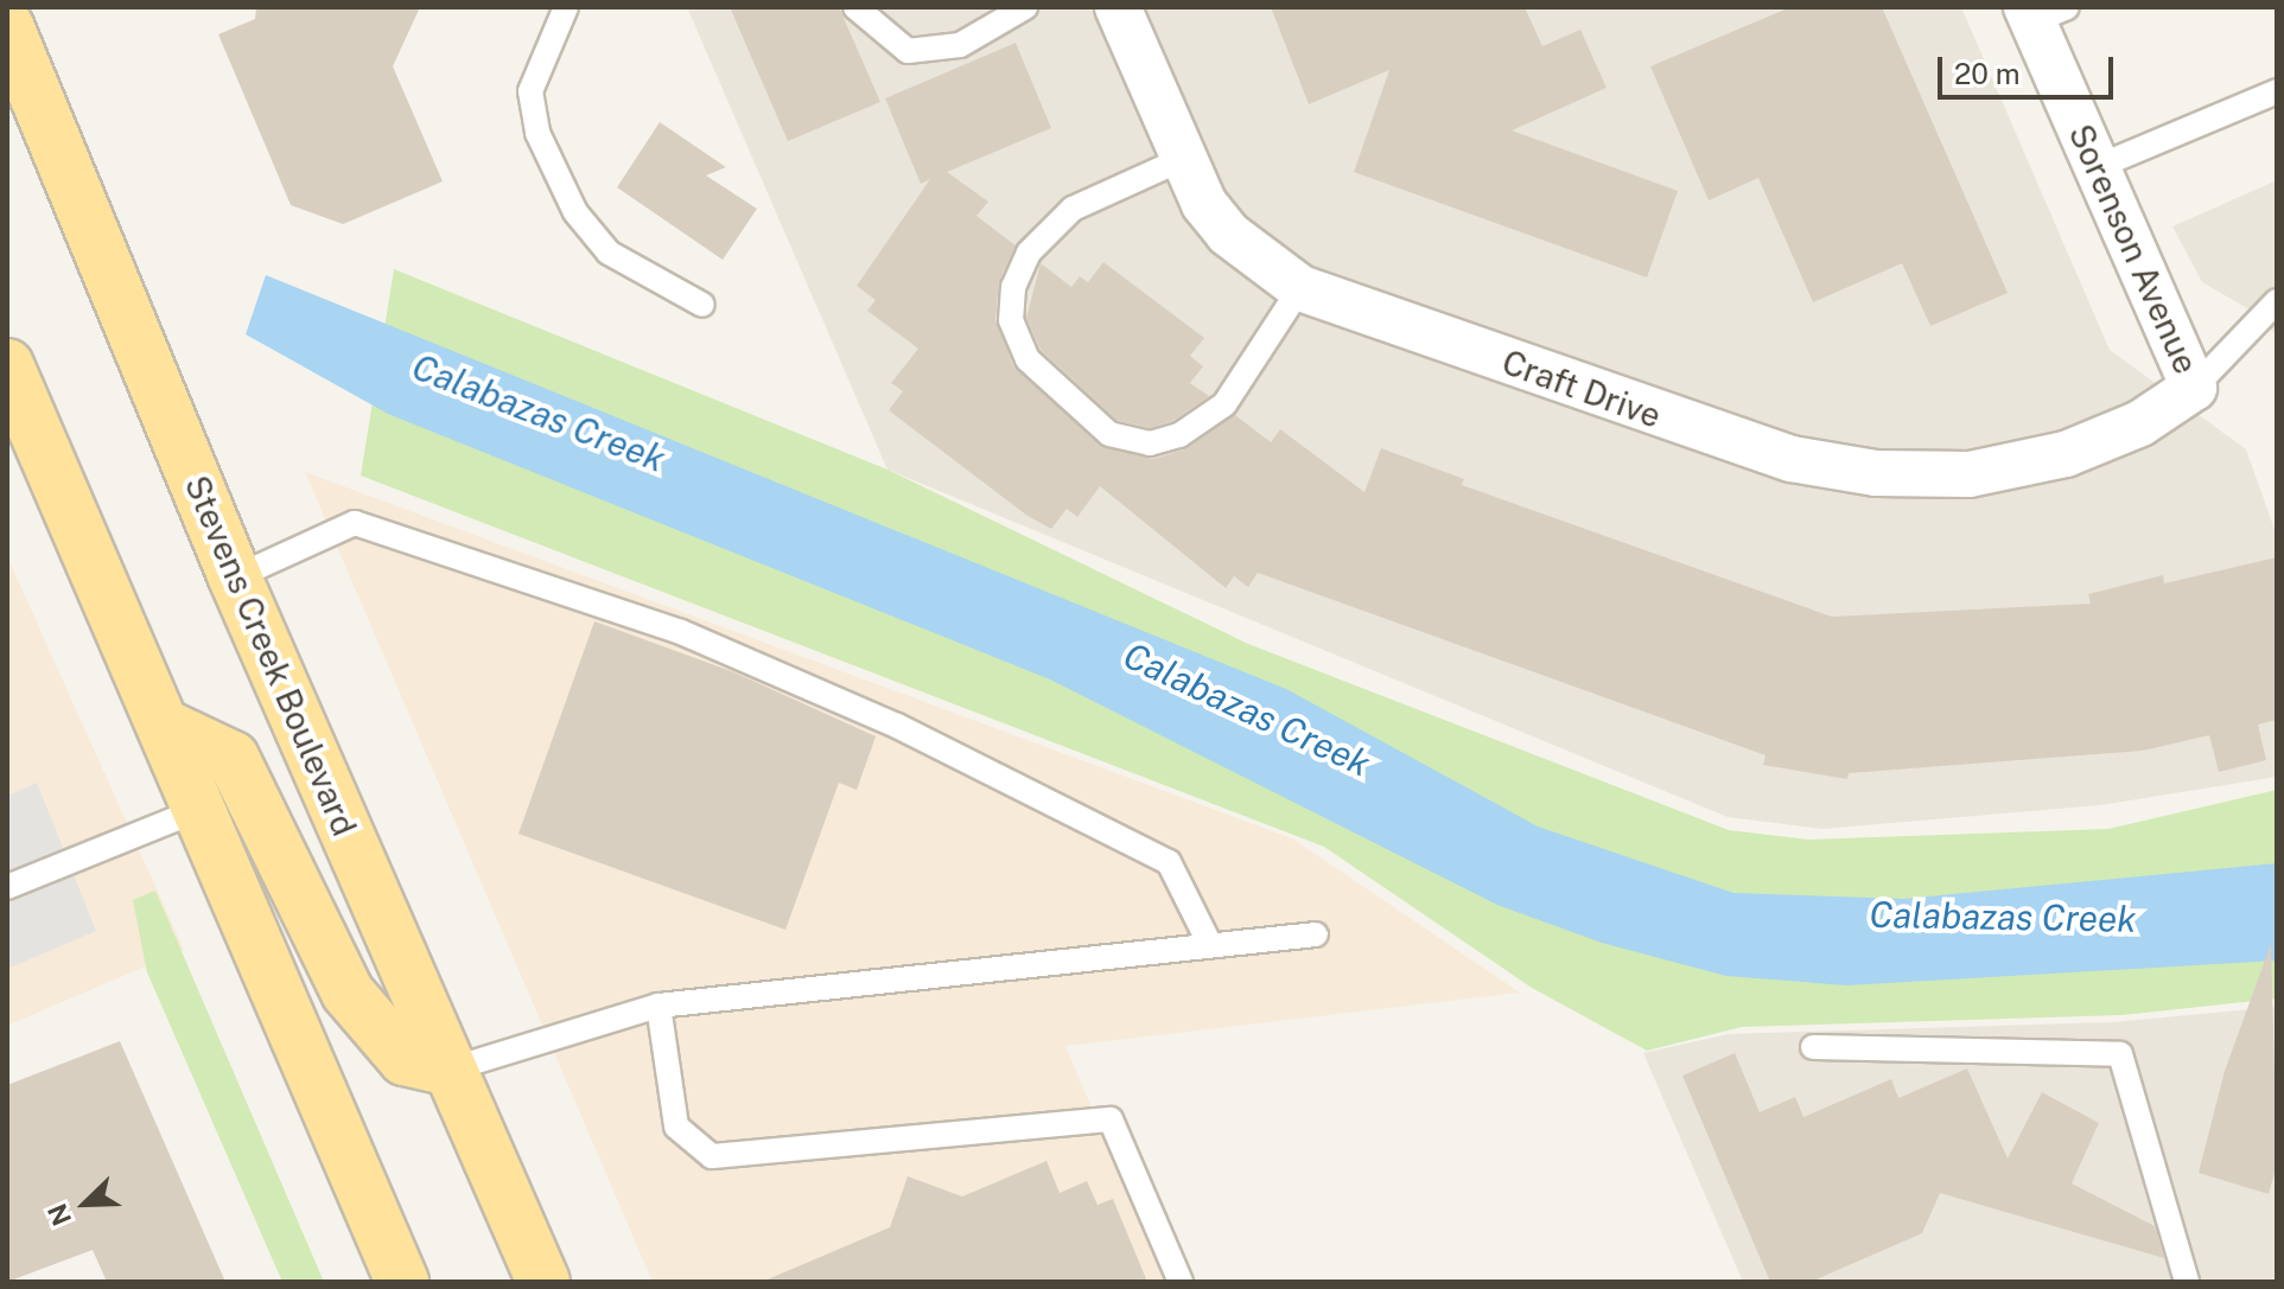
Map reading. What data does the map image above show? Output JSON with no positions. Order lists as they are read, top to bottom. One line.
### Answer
{"streets":{"main road":["Stevens Creek Boulevard"],"street":["Sorenson Avenue","Craft Drive"]},"crossings":[["Sorenson Avenue","Craft Drive"]],"water":["Calabazas Creek"],"scale_bar":"20 m","north":"bottom left"}
